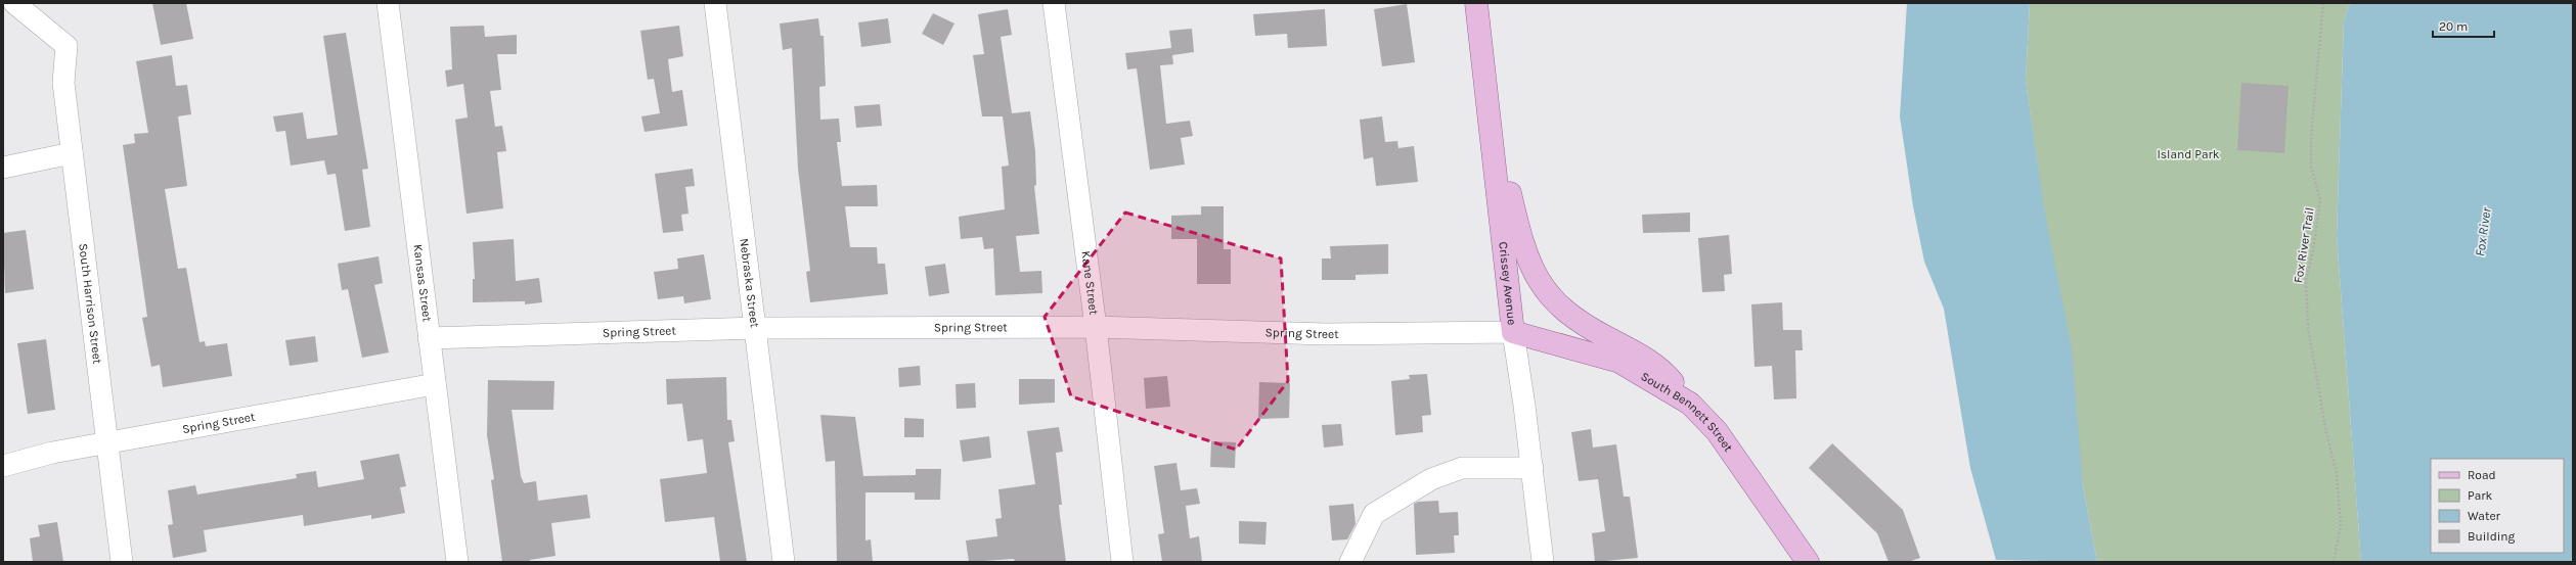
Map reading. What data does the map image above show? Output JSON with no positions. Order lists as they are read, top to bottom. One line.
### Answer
{"streets":{"main road":["Crissey Avenue","South Bennett Street"],"street":["Nebraska Street","Kane Street","Kansas Street","South Harrison Street","Spring Street"],"path":["Fox River Trail"]},"crossings":[["Nebraska Street","Spring Street"],["Kane Street","Spring Street"],["Kansas Street","Spring Street"],["Crissey Avenue","Spring Street"],["Crissey Avenue","South Bennett Street"],["South Harrison Street","Spring Street"],["Spring Street","South Bennett Street"]],"water":["Fox River"],"parks":["Island Park"],"legend":["Road","Park","Water","Building"],"scale_bar":"20 m"}
